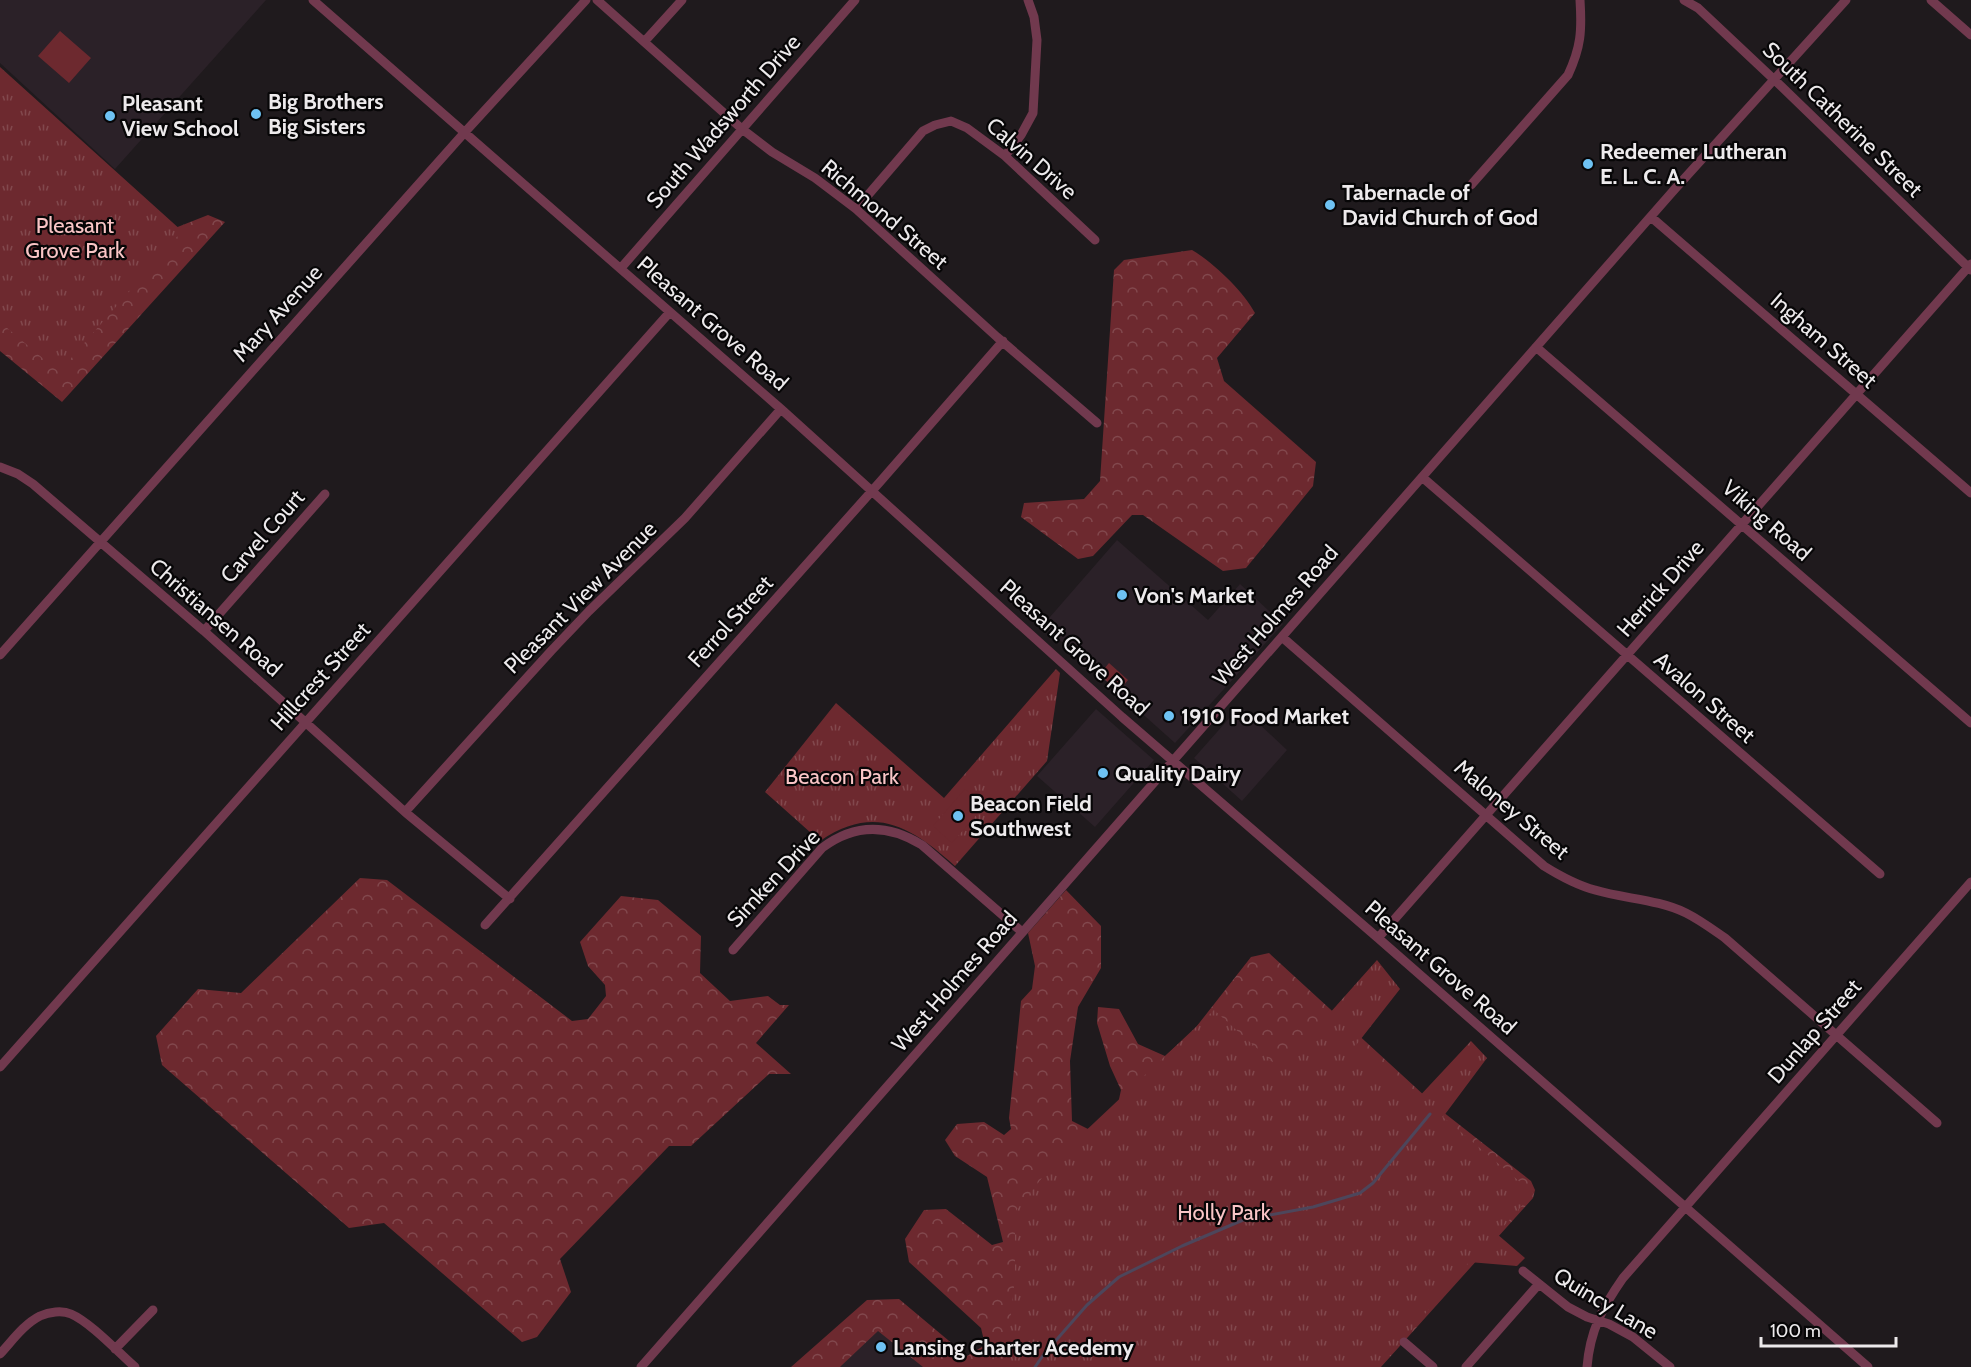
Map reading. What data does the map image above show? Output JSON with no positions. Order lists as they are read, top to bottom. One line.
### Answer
{"streets":{"street":["South Catherine Street","South Wadsworth Drive","Calvin Drive","Richmond Street","Mary Avenue","Pleasant Grove Road","Ingham Street","Viking Road","Carvel Court","Herrick Drive","Pleasant View Avenue","West Holmes Road","Christiansen Road","Ferrol Street","Hillcrest Street","Avalon Street","Maloney Street","Simken Drive","Dunlap Street","Quincy Lane"]},"crossings":[["South Catherine Street","Herrick Drive"],["South Catherine Street","West Holmes Road"],["South Wadsworth Drive","Richmond Street"],["South Wadsworth Drive","Pleasant Grove Road"],["Calvin Drive","Richmond Street"],["Richmond Street","Ferrol Street"],["Mary Avenue","Pleasant Grove Road"],["Mary Avenue","Christiansen Road"],["Pleasant Grove Road","Herrick Drive"],["Pleasant Grove Road","Pleasant View Avenue"],["Pleasant Grove Road","West Holmes Road"],["Pleasant Grove Road","Ferrol Street"],["Pleasant Grove Road","Hillcrest Street"],["Pleasant Grove Road","Dunlap Street"],["Ingham Street","Herrick Drive"],["Ingham Street","West Holmes Road"],["Viking Road","Herrick Drive"],["Viking Road","West Holmes Road"],["Carvel Court","Christiansen Road"],["Herrick Drive","Avalon Street"],["Herrick Drive","Maloney Street"],["Pleasant View Avenue","Christiansen Road"],["West Holmes Road","Avalon Street"],["West Holmes Road","Maloney Street"],["West Holmes Road","Simken Drive"],["Christiansen Road","Ferrol Street"],["Christiansen Road","Hillcrest Street"],["Maloney Street","Dunlap Street"],["Dunlap Street","Quincy Lane"]],"parks":["Pleasant Grove Park","Beacon Park","Holly Park"],"places":["Big Brothers Big Sisters","Pleasant View School","Redeemer Lutheran E. L. C. A.","Tabernacle of David Church of God","Von's Market","1910 Food Market","Quality Dairy","Beacon Field Southwest","Lansing Charter Acedemy"],"scale_bar":"100 m"}
